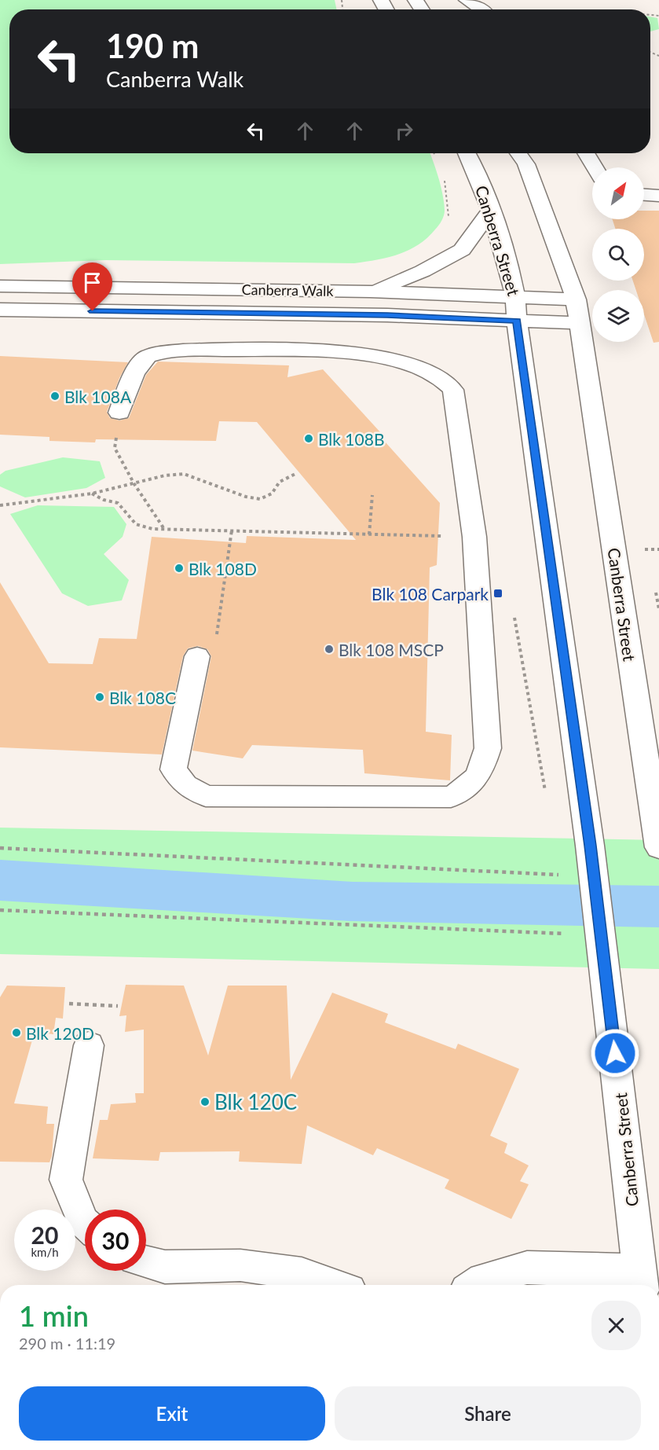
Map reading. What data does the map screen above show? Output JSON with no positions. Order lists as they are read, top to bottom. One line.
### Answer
{"streets":{"street":["Canberra Street","Canberra Walk"]},"crossings":[["Canberra Street","Canberra Walk"]],"places":{"other":["Blk 108A","Blk 108B","Blk 108D","Blk 108 MSCP","Blk 108C","Blk 120D","Blk 120C"],"transit":["Blk 108 Carpark"]},"north":"top right","page":{"turn":["190 m","Canberra Walk"],"speed":"20 km/h","limit":"30","heading":["1 min","290 m · 11:19"],"buttons":["Exit","Share"]}}
